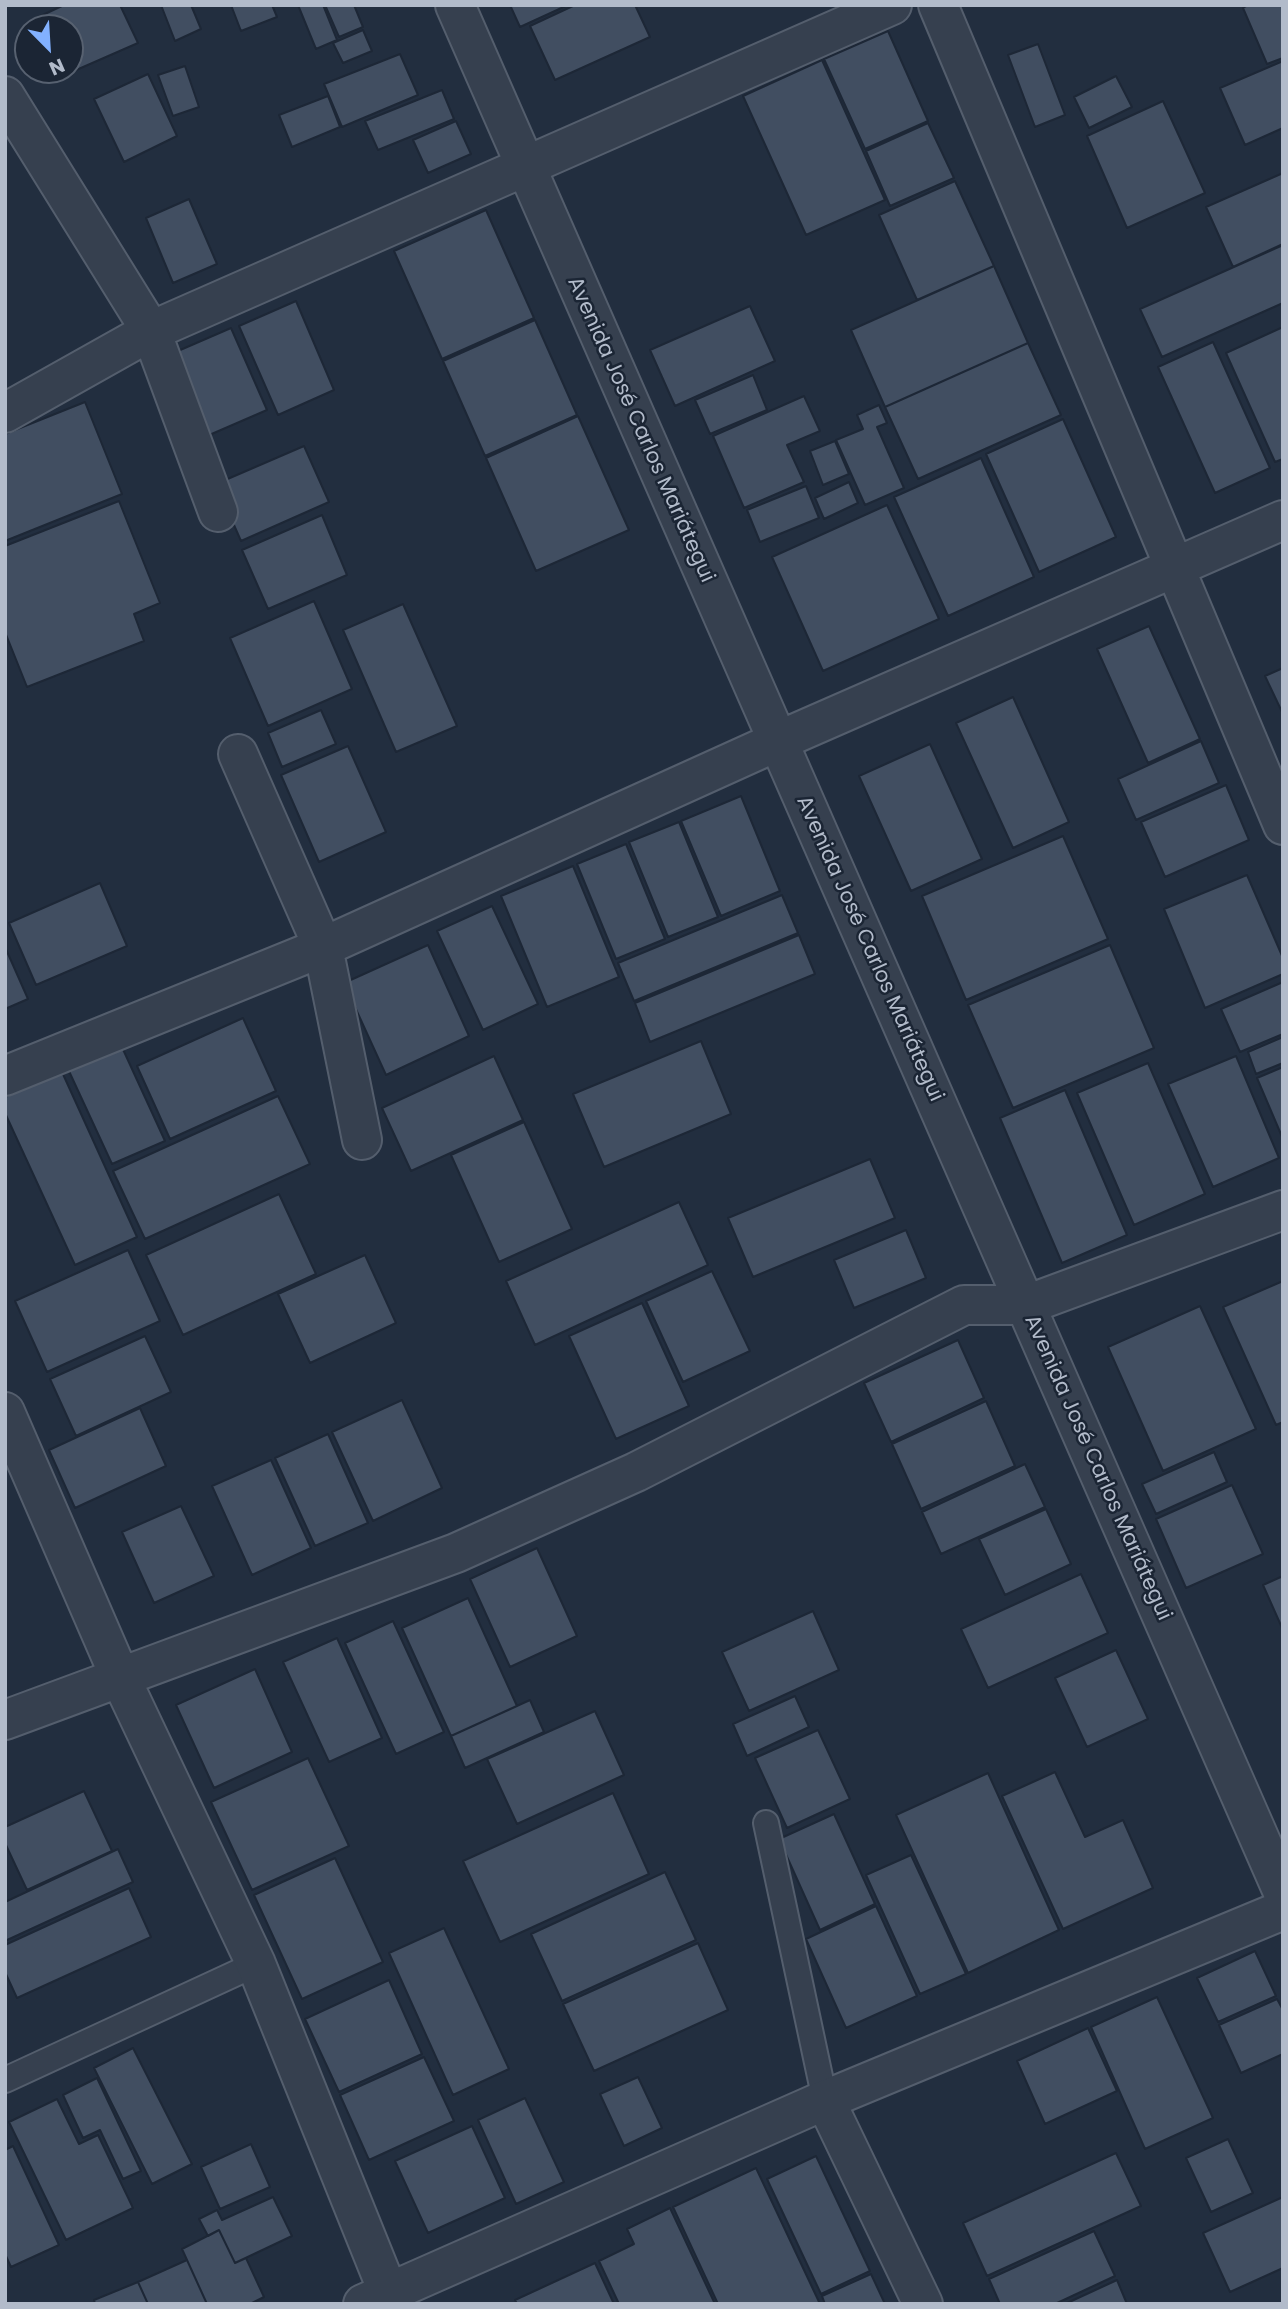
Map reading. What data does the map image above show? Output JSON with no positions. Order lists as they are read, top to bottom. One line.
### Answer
{"streets":{"street":["Avenida José Carlos Mariátegui"]},"north":"bottom right"}
